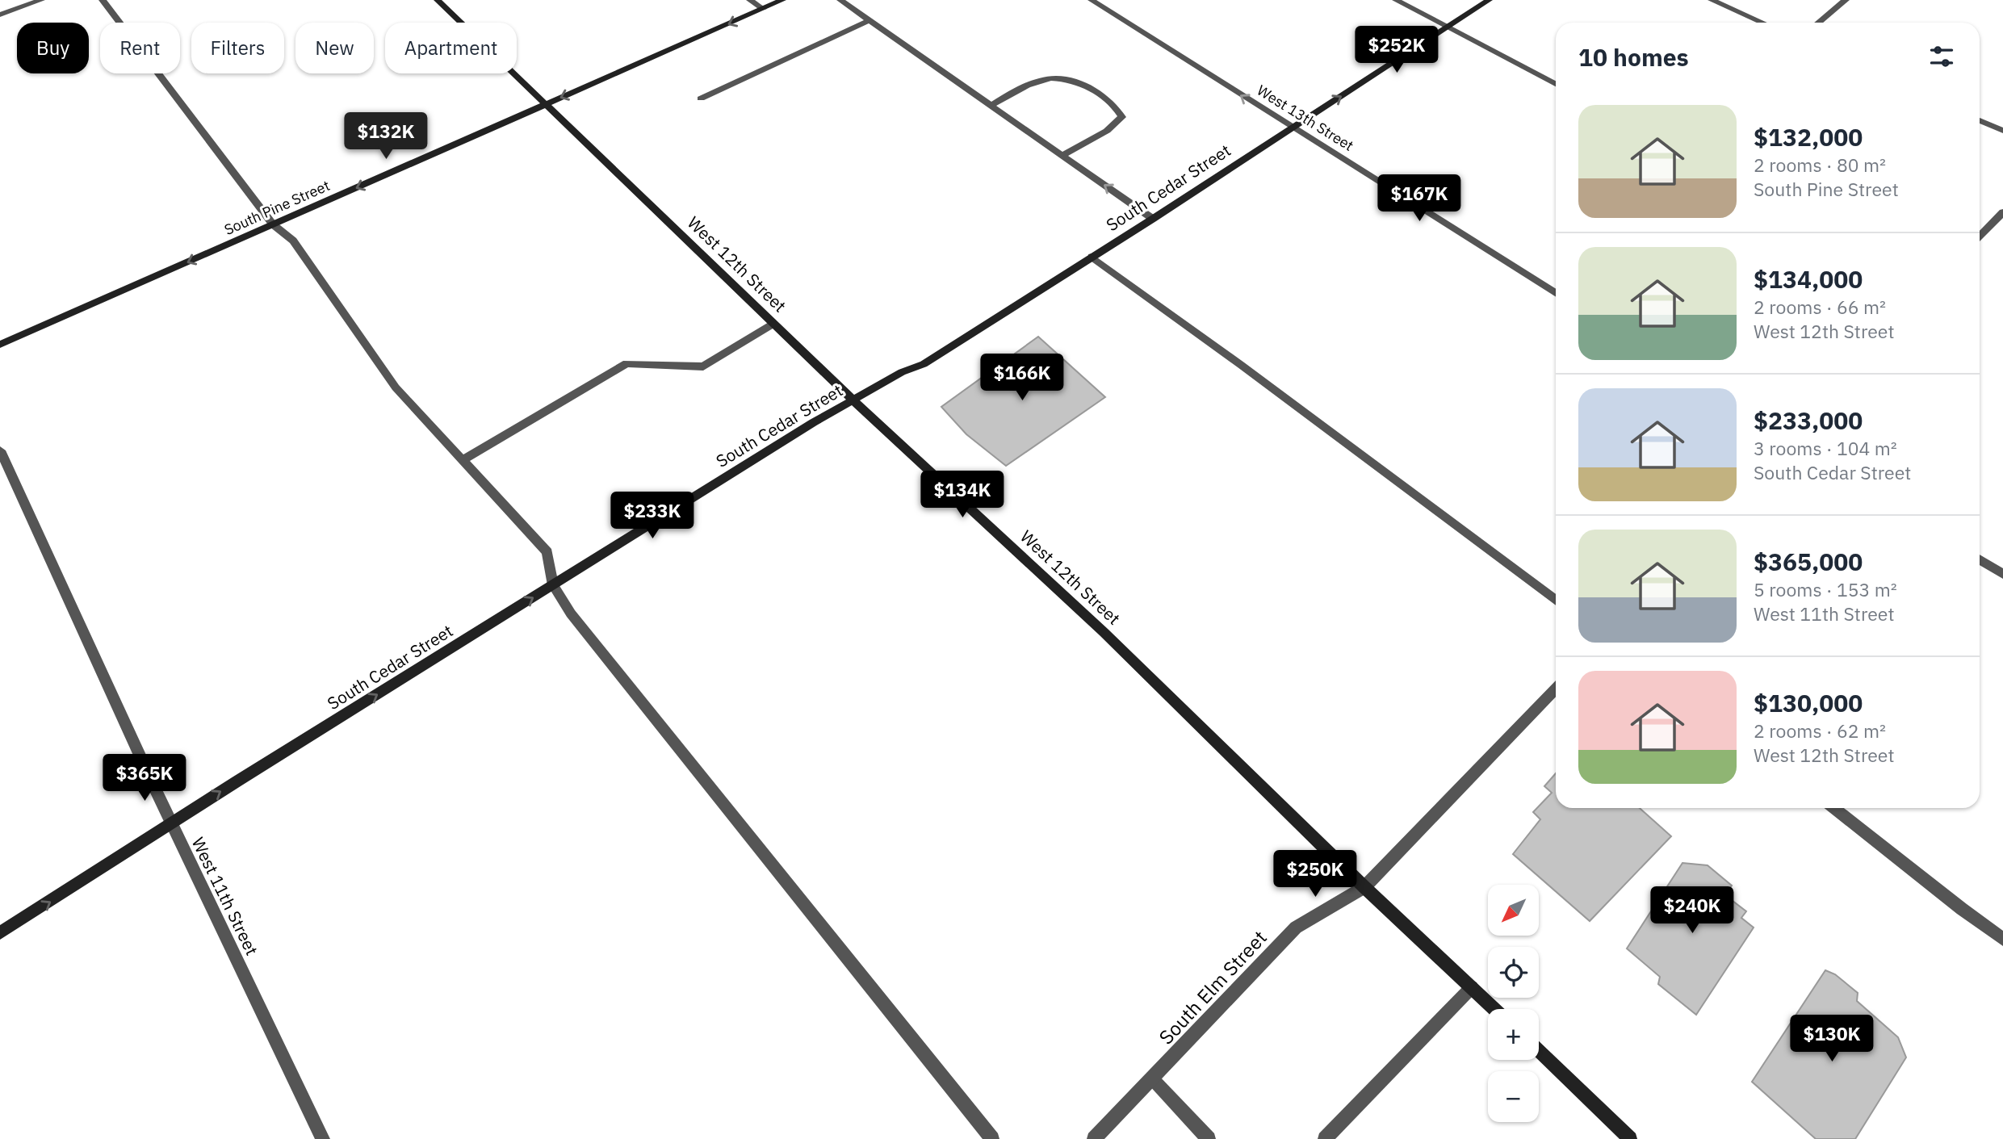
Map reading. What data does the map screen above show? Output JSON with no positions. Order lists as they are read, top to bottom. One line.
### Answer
{"streets":{"main road":["South Cedar Street","South Pine Street","West 12th Street"],"street":["West 13th Street","West 11th Street","South Elm Street"]},"crossings":[["West 13th Street","South Cedar Street"],["South Cedar Street","West 12th Street"],["South Cedar Street","West 11th Street"],["South Pine Street","West 12th Street"],["West 12th Street","South Elm Street"]],"one_way":["West 13th Street","South Cedar Street","South Pine Street"],"north":"bottom left","page":{"chip":["Buy","Rent","Filters","New","Apartment"],"heading":"10 homes","price":["$252K","$132K","$167K","$166K","$134K","$233K","$365K","$250K","$240K","$130K"],"list":[{"name":"$132,000","note":"2 rooms · 80 m² · South Pine Street"},{"name":"$134,000","note":"2 rooms · 66 m² · West 12th Street"},{"name":"$233,000","note":"3 rooms · 104 m² · South Cedar Street"},{"name":"$365,000","note":"5 rooms · 153 m² · West 11th Street"},{"name":"$130,000","note":"2 rooms · 62 m² · West 12th Street"}],"map_buttons":["+","−"]}}
